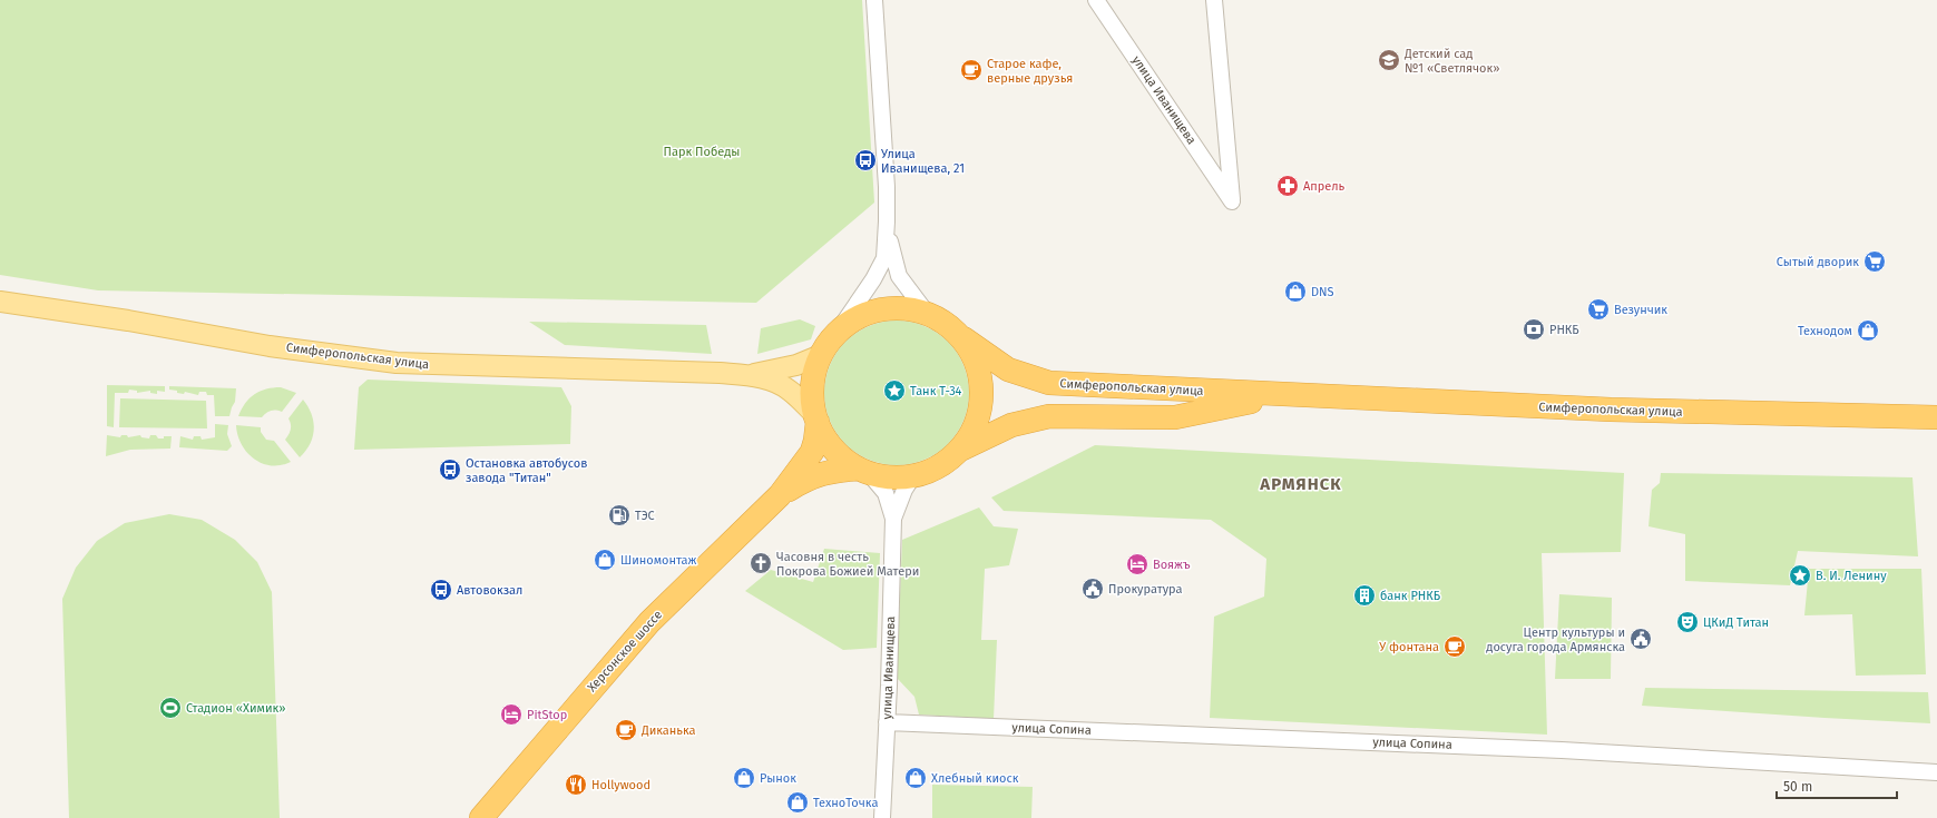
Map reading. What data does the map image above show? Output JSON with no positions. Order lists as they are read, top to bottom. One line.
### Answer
{"streets":{"highway":["Симферопольская улица","Херсонское шоссе"],"street":["улица Иванищева","улица Сопина"]},"crossings":[["улица Иванищева","Херсонское шоссе"],["улица Иванищева","улица Сопина"],["Симферопольская улица","Херсонское шоссе"]],"districts":["АРМЯНСК"],"parks":["Парк Победы"],"places":{"school or university":["Детский сад №1 «Светлячок»"],"cafe":["Старое кафе, верные друзья","У фонтана","Диканька"],"bus stop":["Улица Иванищева, 21","Остановка автобусов завода \"Титан\"","Автовокзал"],"pharmacy":["Апрель"],"supermarket":["Сытый дворик","Везунчик"],"shop":["DNS","Технодом","Шиномонтаж","Рынок","Хлебный киоск","ТехноТочка"],"bank":["РНКБ"],"place":["Танк Т-34","В. И. Ленину"],"fuel station":["ТЭС"],"church":["Часовня в честь Покрова Божией Матери"],"hotel":["Вояжъ","PitStop"],"public building":["Прокуратура","Центр культуры и досуга города Армянска"],"building":["банк РНКБ"],"theatre":["ЦКиД Титан"],"sports":["Стадион «Химик»"],"restaurant":["Hollywood"]},"scale_bar":"50 m"}
